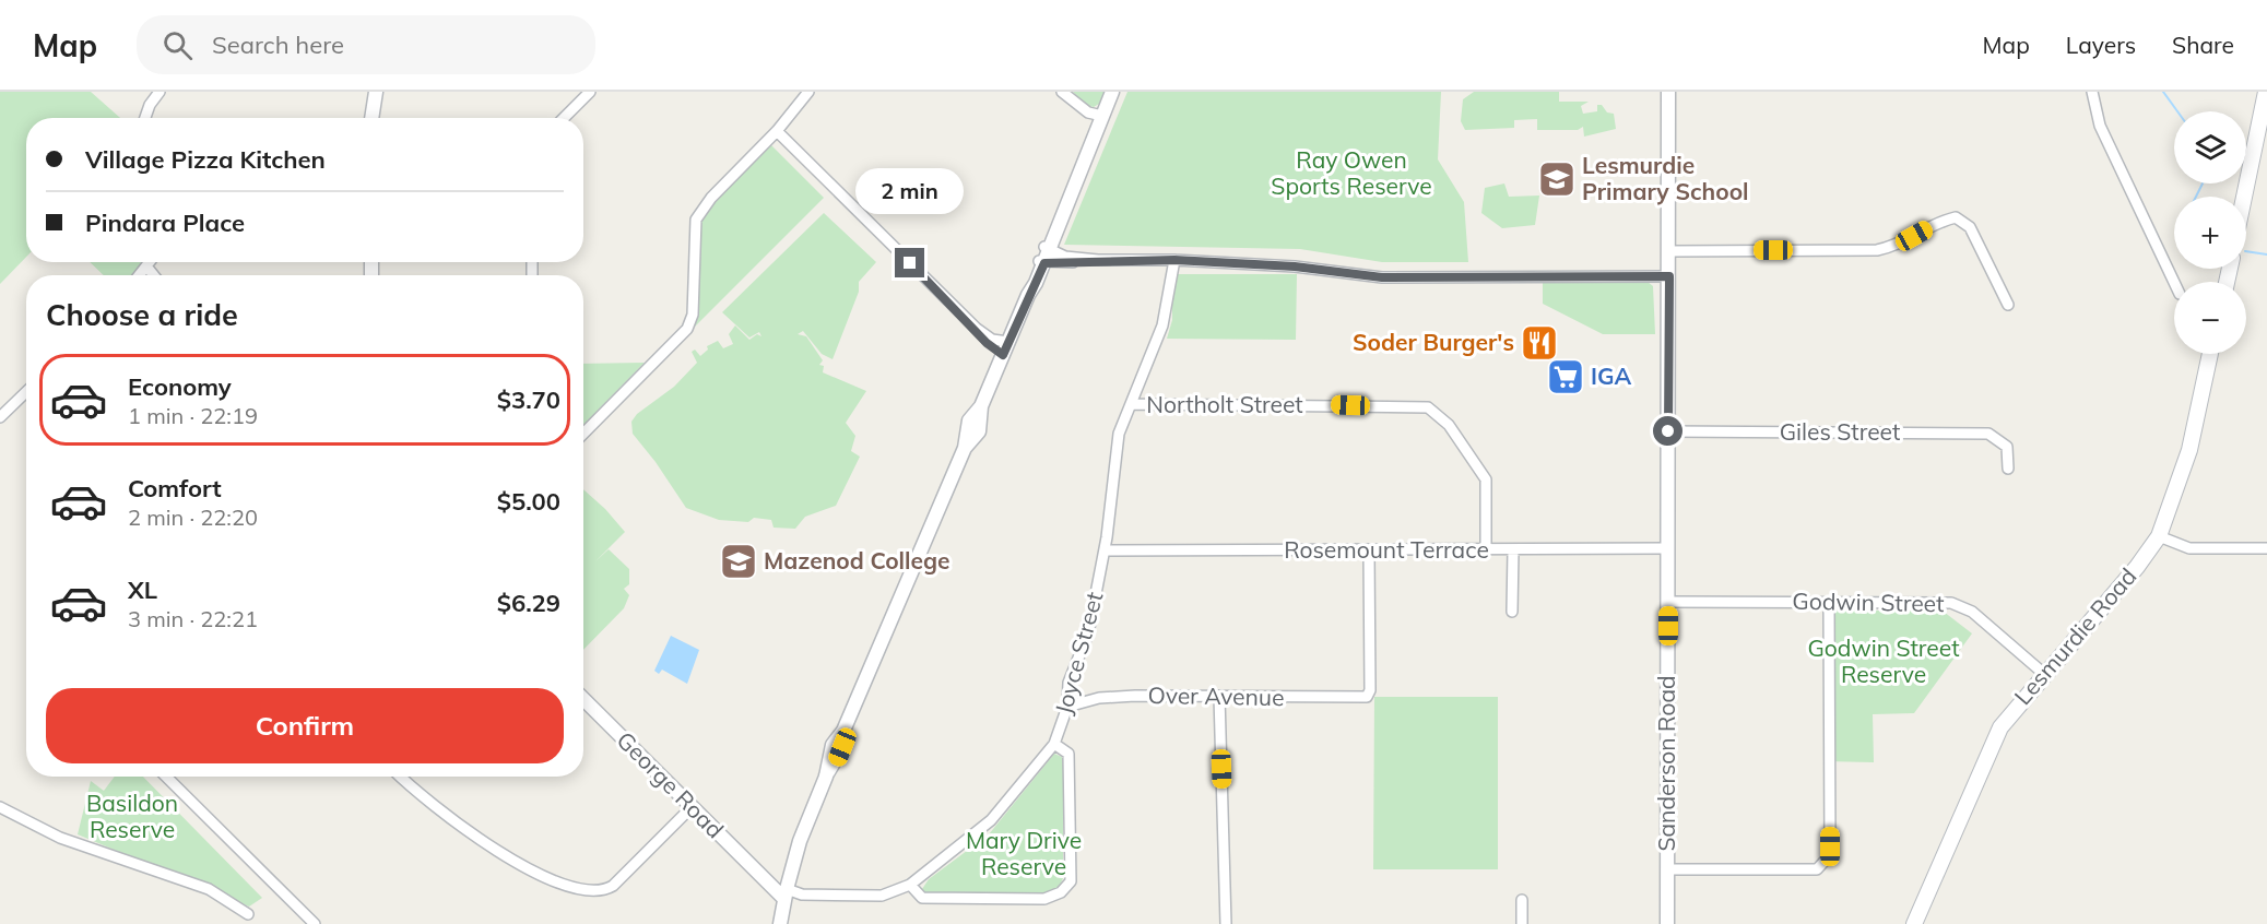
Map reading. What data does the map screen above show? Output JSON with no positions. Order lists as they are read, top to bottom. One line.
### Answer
{"streets":{"main road":["Lesmurdie Road"],"street":["Northolt Street","Giles Street","Rosemount Terrace","Godwin Street","Joyce Street","Over Avenue","Sanderson Road","George Road"]},"crossings":[["Northolt Street","Rosemount Terrace"],["Northolt Street","Joyce Street"],["Giles Street","Sanderson Road"],["Rosemount Terrace","Joyce Street"],["Rosemount Terrace","Over Avenue"],["Rosemount Terrace","Sanderson Road"],["Godwin Street","Lesmurdie Road"],["Godwin Street","Sanderson Road"],["Joyce Street","Over Avenue"],["Joyce Street","George Road"]],"parks":["Ray Owen Sports Reserve","Godwin Street Reserve","Basildon Reserve","Mary Drive Reserve"],"places":{"school or university":["Lesmurdie Primary School","Mazenod College"],"restaurant":["Soder Burger's"],"supermarket":["IGA"]},"page":{"header":"Map","search":"Search here","nav":["Map","Layers","Share"],"map_buttons":["+","−"],"banner":["Village Pizza Kitchen","Pindara Place"],"bubble":"2 min","heading":"Choose a ride","list":[{"name":"Economy","note":"1 min · 22:19","value":"$3.70"},{"name":"Comfort","note":"2 min · 22:20","value":"$5.00"},{"name":"XL","note":"3 min · 22:21","value":"$6.29"}],"buttons":"Confirm"}}
